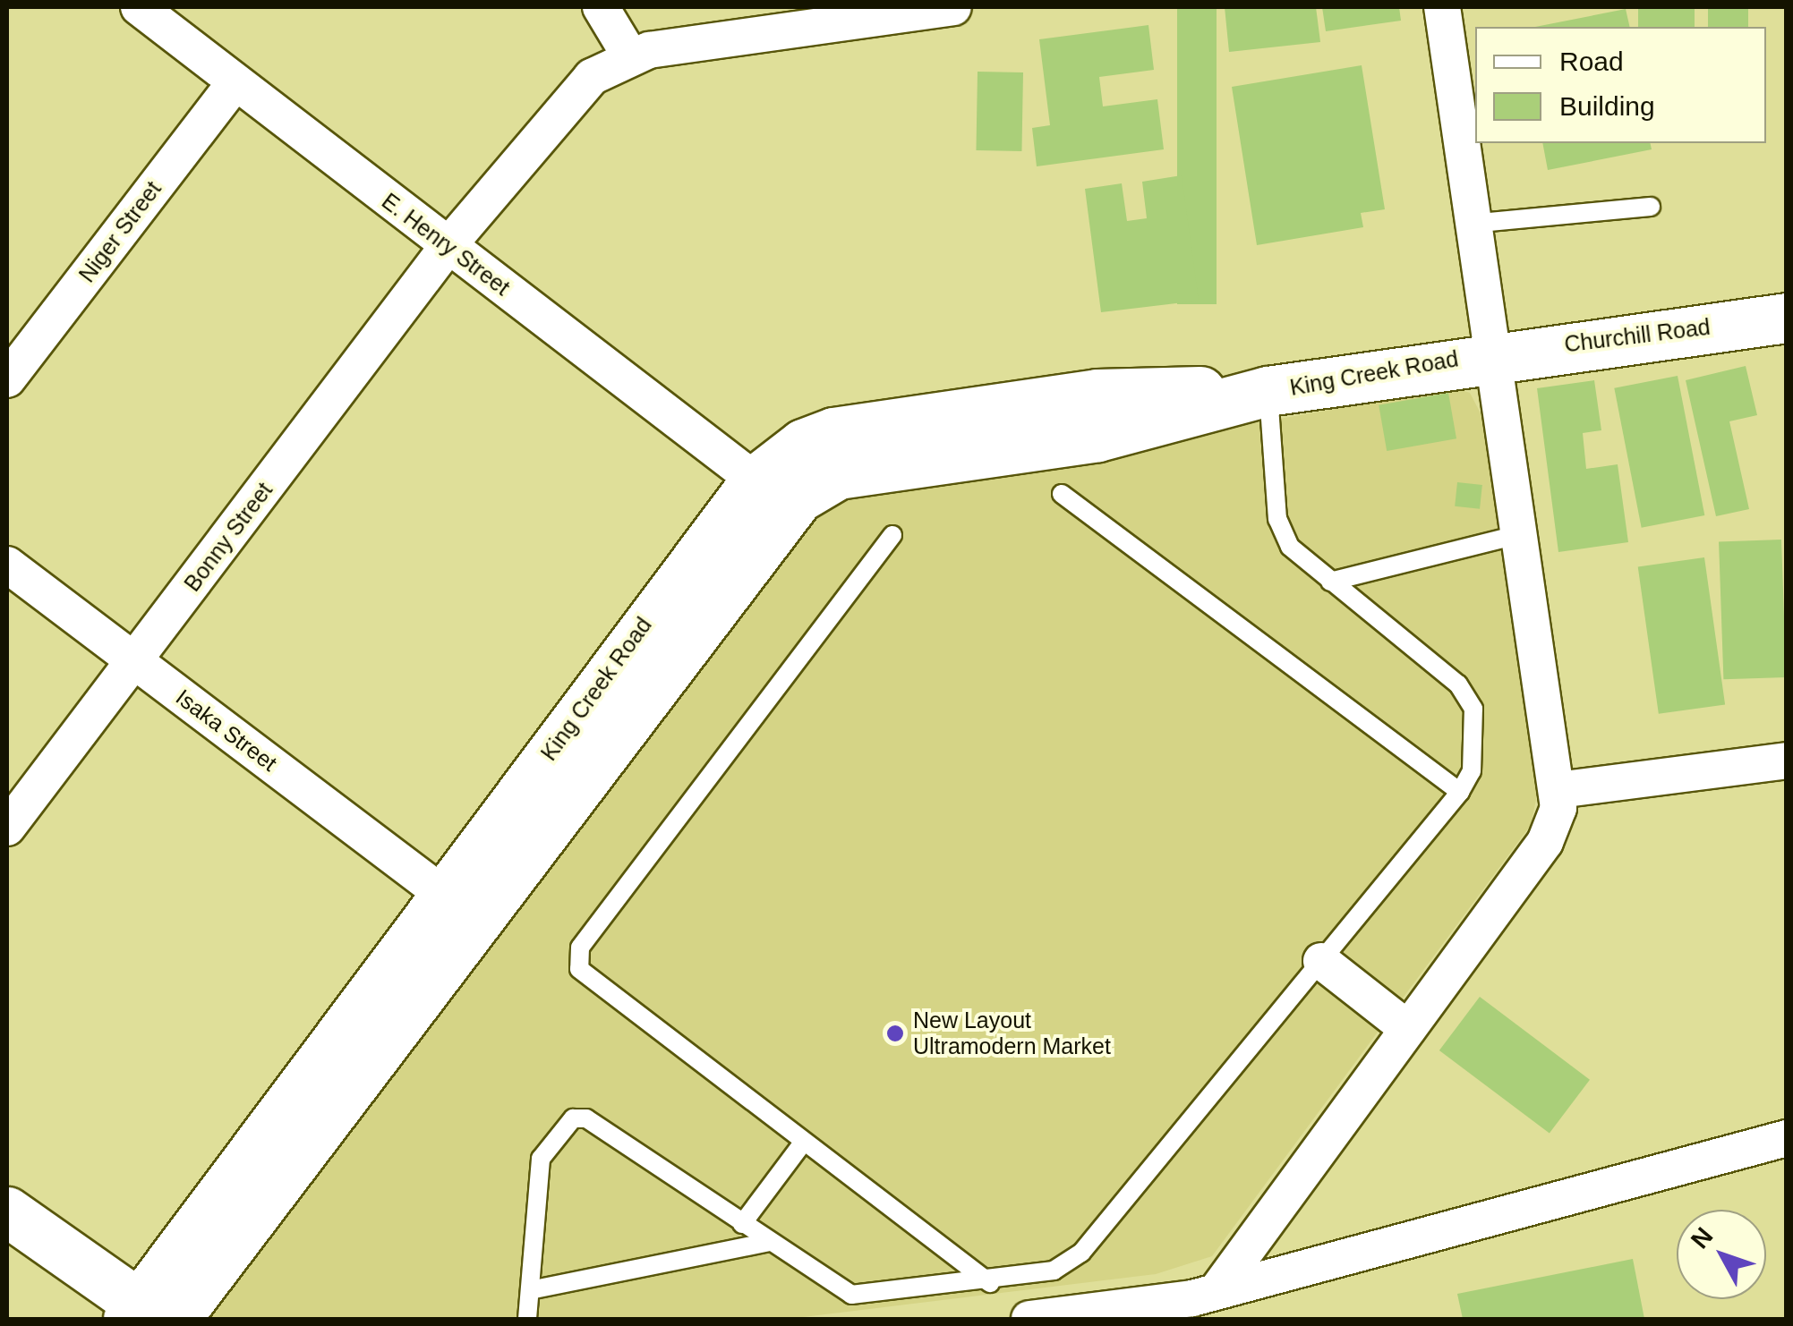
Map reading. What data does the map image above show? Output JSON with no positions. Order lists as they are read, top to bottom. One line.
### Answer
{"streets":{"street":["Niger Street","E. Henry Street","Churchill Road","King Creek Road","Bonny Street","Isaka Street"]},"crossings":[["Niger Street","E. Henry Street"],["E. Henry Street","King Creek Road"],["E. Henry Street","Bonny Street"],["Churchill Road","King Creek Road"],["King Creek Road","Isaka Street"],["Bonny Street","Isaka Street"]],"places":["New Layout Ultramodern Market"],"legend":["Road","Building"],"north":"top left"}
